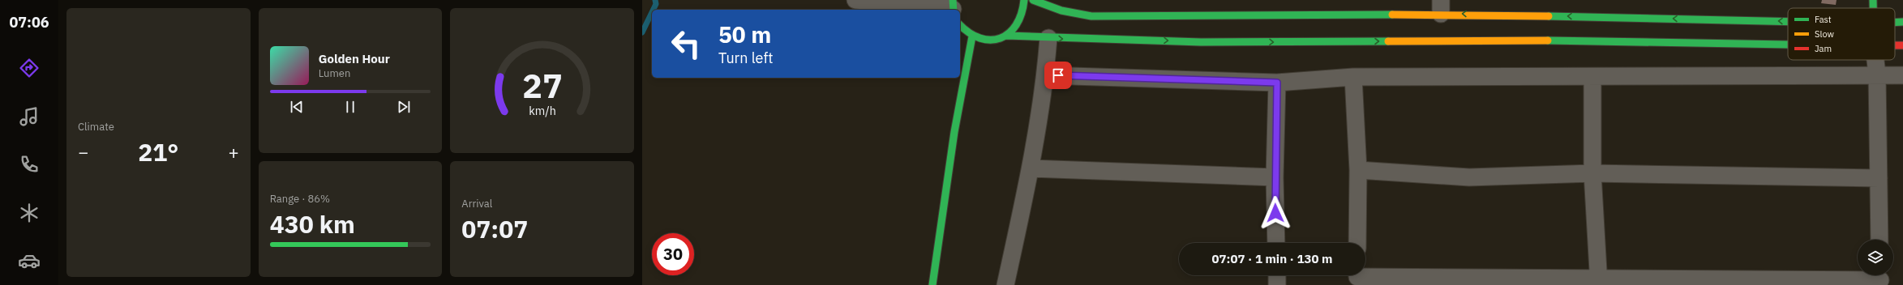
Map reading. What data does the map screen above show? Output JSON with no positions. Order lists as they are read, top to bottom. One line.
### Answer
{"legend":["Fast","Slow","Jam"],"page":{"tabs":"07:06","tile":["Climate",["Range · 86%","430 km"],["Arrival","07:07"]],"turn":["50 m","Turn left"],"song":["Golden Hour","Lumen"],"heat":["−","21°","+"],"limit":"30","trip":"07:07 · 1 min · 130 m","gauge":["27","km/h"]}}
